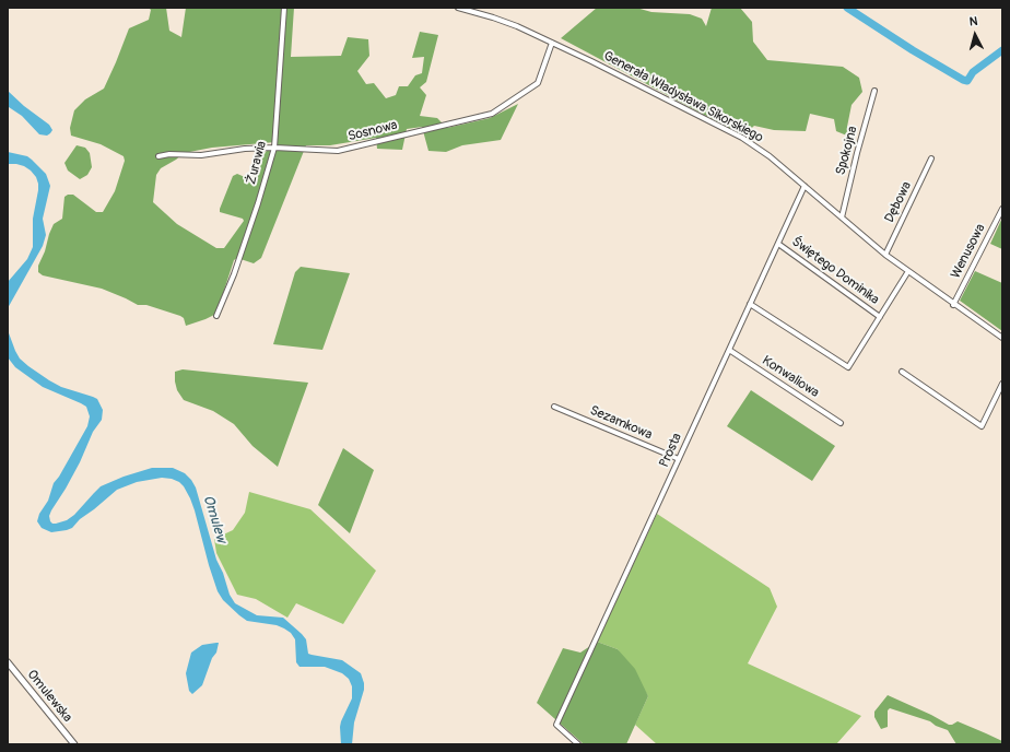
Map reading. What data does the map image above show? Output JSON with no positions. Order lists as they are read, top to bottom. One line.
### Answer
{"streets":{"street":["Generała Władysława Sikorskiego","Sosnowa","Spokojna","Żurawia","Dębowa","Wenusowa","Świętego Dominika","Konwaliowa","Sezamkowa","Prosta","Omulewska"]},"crossings":[["Generała Władysława Sikorskiego","Sosnowa"],["Generała Władysława Sikorskiego","Spokojna"],["Generała Władysława Sikorskiego","Dębowa"],["Generała Władysława Sikorskiego","Wenusowa"],["Generała Władysława Sikorskiego","Prosta"],["Sosnowa","Żurawia"],["Świętego Dominika","Prosta"],["Konwaliowa","Prosta"],["Sezamkowa","Prosta"]],"water":["Omulew"],"north":"top"}
